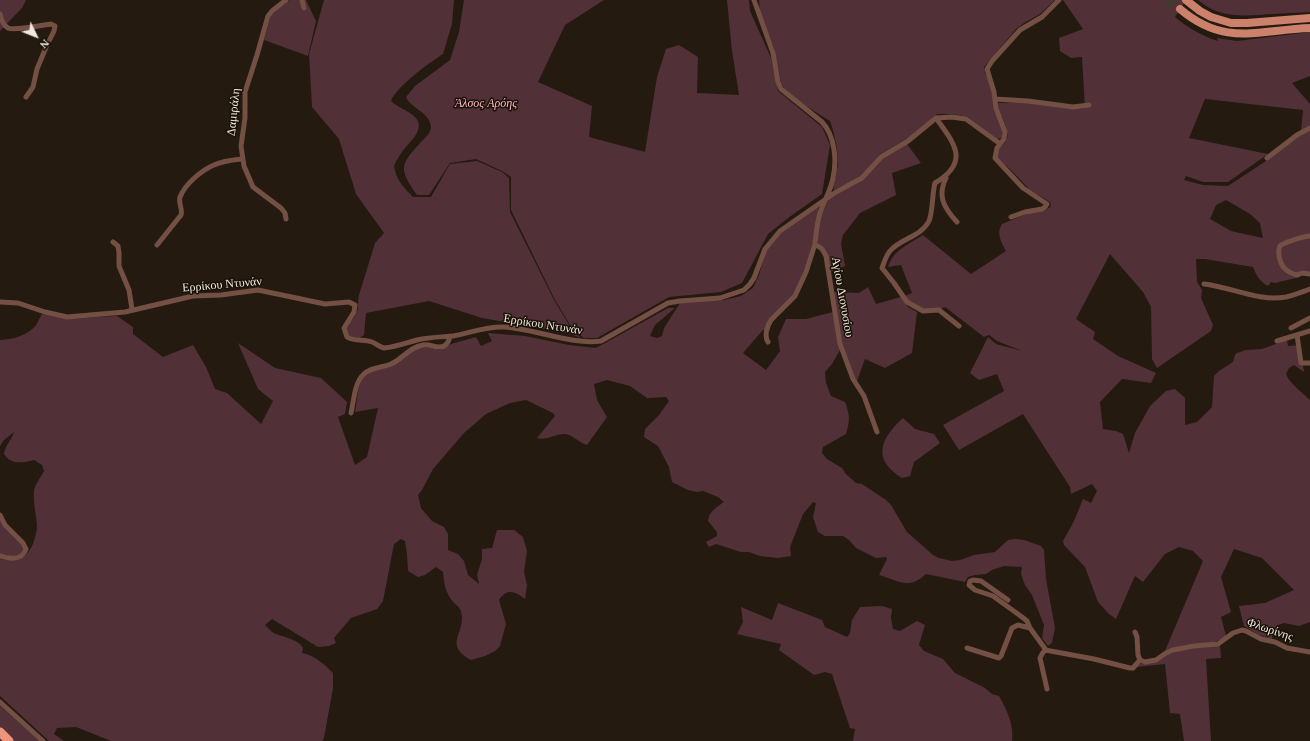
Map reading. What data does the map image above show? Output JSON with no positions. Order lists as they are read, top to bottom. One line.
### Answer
{"streets":{"street":["Δαμιράλη","Ερρίκου Ντυνάν","Αγίου Διονυσίου","Φλωρίνης"]},"parks":["Άλσος Αρόης"],"north":"bottom right"}
